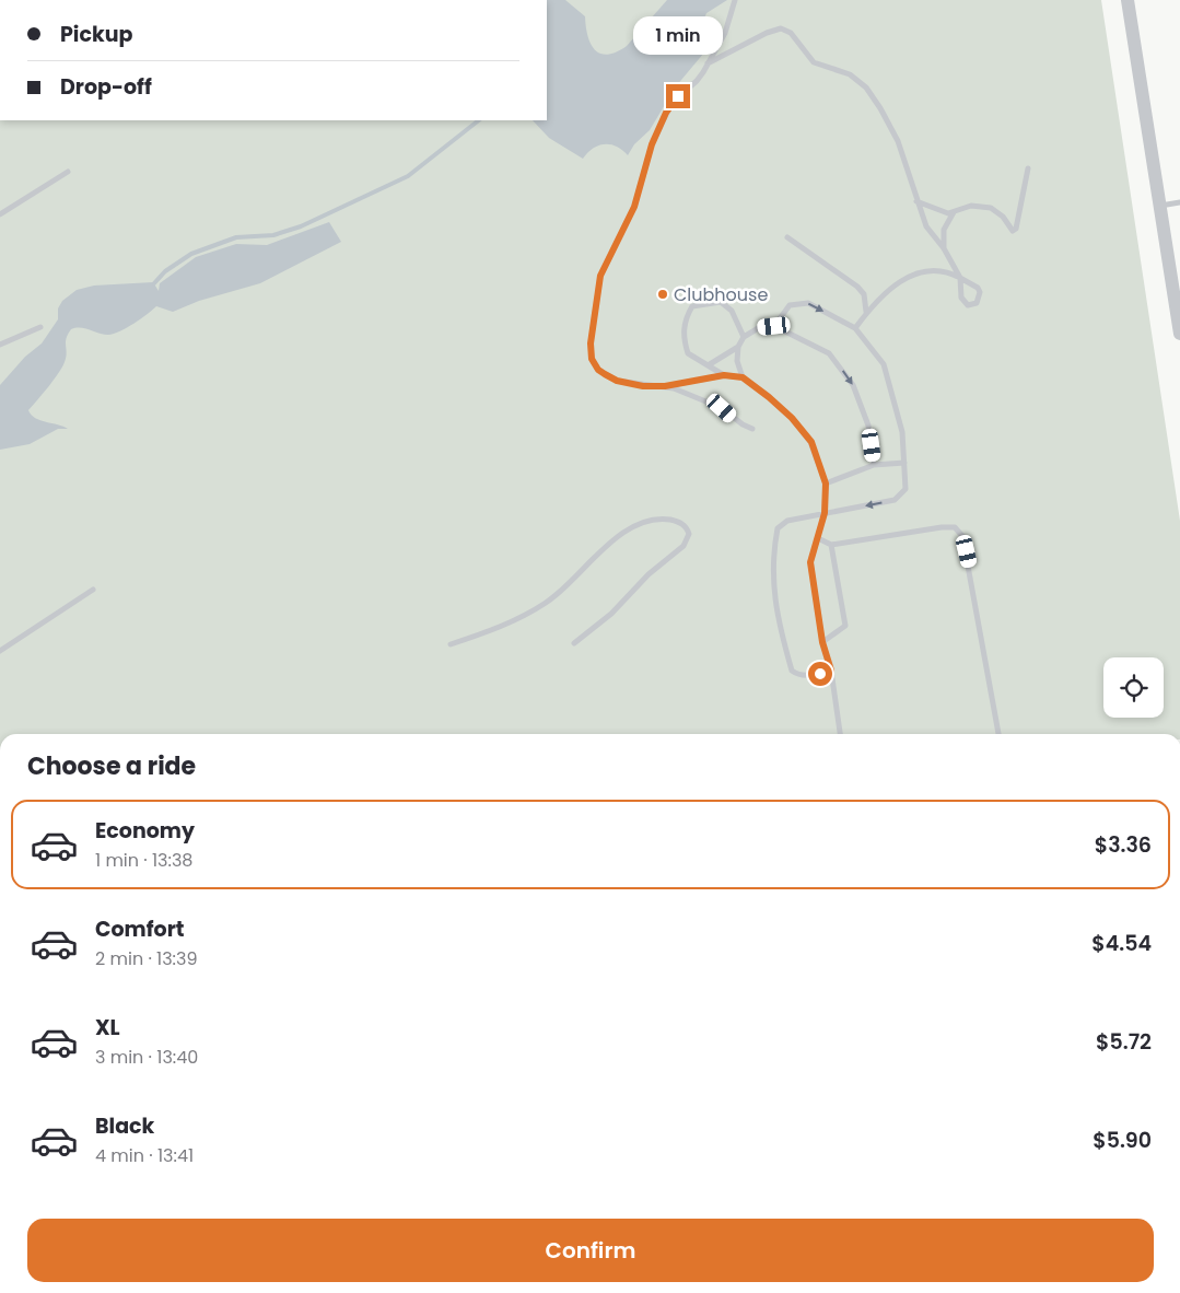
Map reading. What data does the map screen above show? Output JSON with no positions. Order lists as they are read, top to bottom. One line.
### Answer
{"places":["Clubhouse"],"page":{"banner":["Pickup","Drop-off"],"bubble":"1 min","heading":"Choose a ride","list":[{"name":"Economy","note":"1 min · 13:38","value":"$3.36"},{"name":"Comfort","note":"2 min · 13:39","value":"$4.54"},{"name":"XL","note":"3 min · 13:40","value":"$5.72"},{"name":"Black","note":"4 min · 13:41","value":"$5.90"}],"buttons":"Confirm"}}
